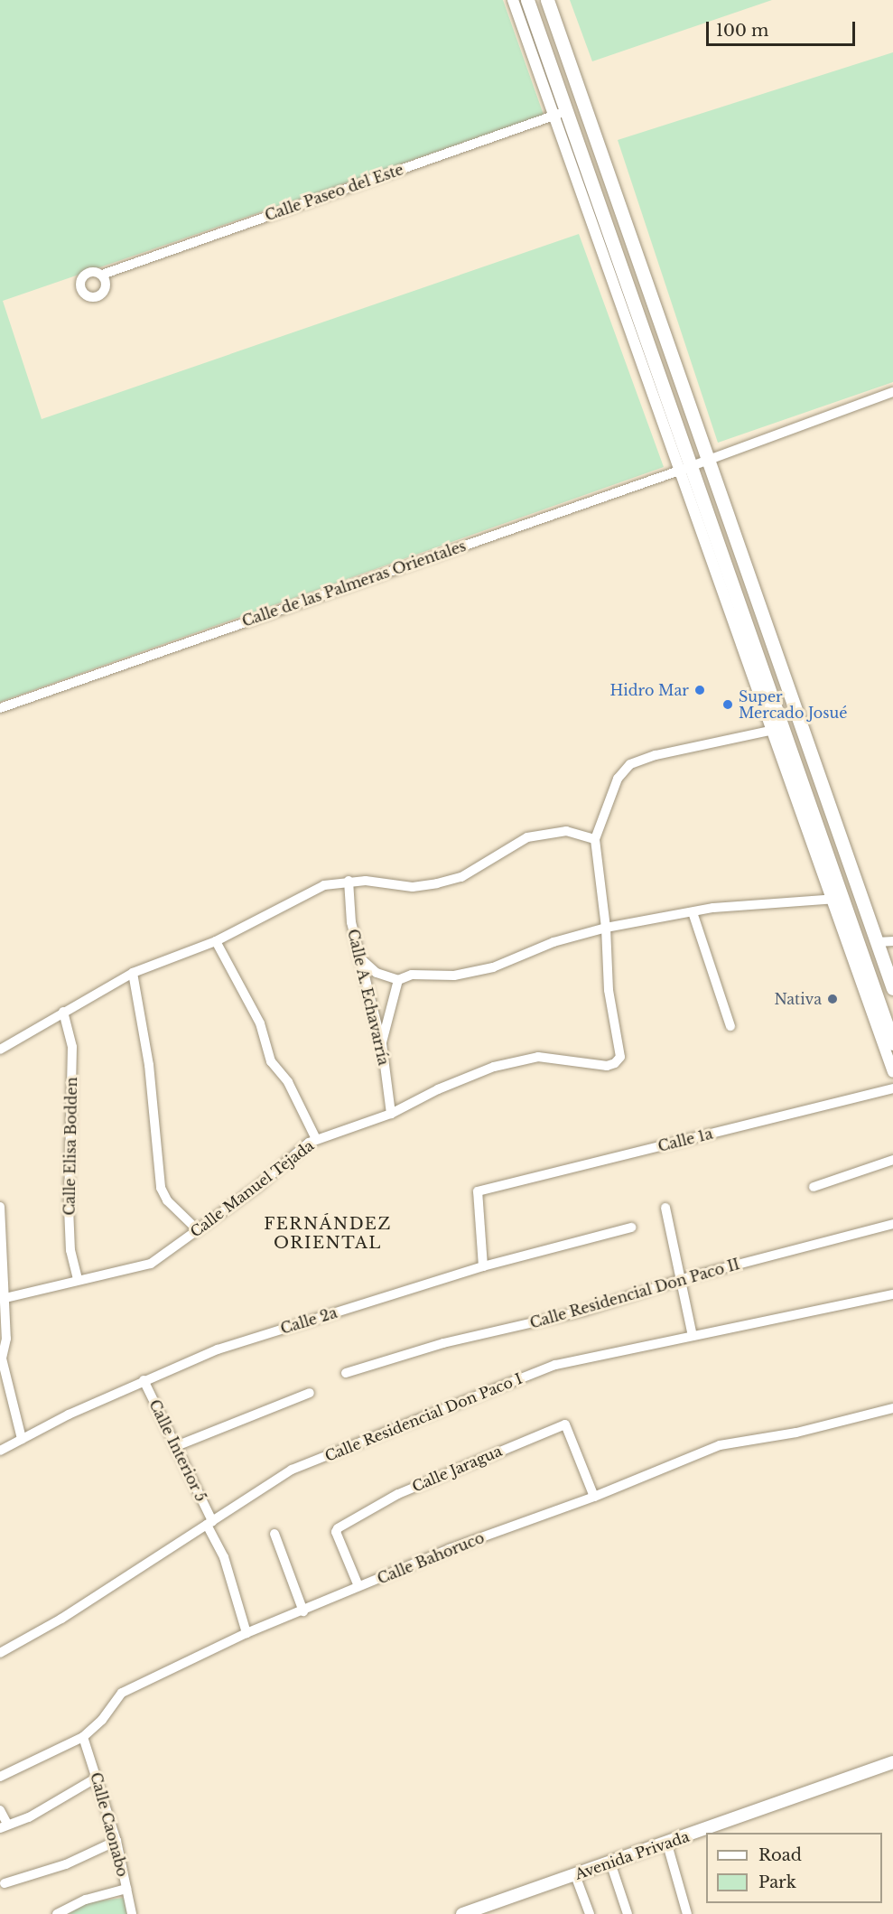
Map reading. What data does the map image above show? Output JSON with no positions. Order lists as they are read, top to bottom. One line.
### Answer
{"streets":{"main road":["Avenida Privada"],"street":["Calle Paseo del Este","Calle de las Palmeras Orientales","Calle A. Echavarría","Calle 1a","Calle Elisa Bodden","Calle Manuel Tejada","Calle Residencial Don Paco II","Calle 2a","Calle Residencial Don Paco I","Calle Interior 5","Calle Jaragua","Calle Bahoruco","Calle Caonabo"]},"crossings":[["Calle A. Echavarría","Calle Manuel Tejada"],["Calle 1a","Calle 2a"],["Calle Elisa Bodden","Calle Manuel Tejada"],["Calle 2a","Calle Interior 5"],["Calle Residencial Don Paco I","Calle Interior 5"],["Calle Interior 5","Calle Bahoruco"],["Calle Jaragua","Calle Bahoruco"],["Calle Bahoruco","Calle Caonabo"]],"districts":["FERNÁNDEZ ORIENTAL"],"places":["Hidro Mar","Super Mercado Josué","Nativa"],"legend":["Road","Park"],"scale_bar":"100 m"}
